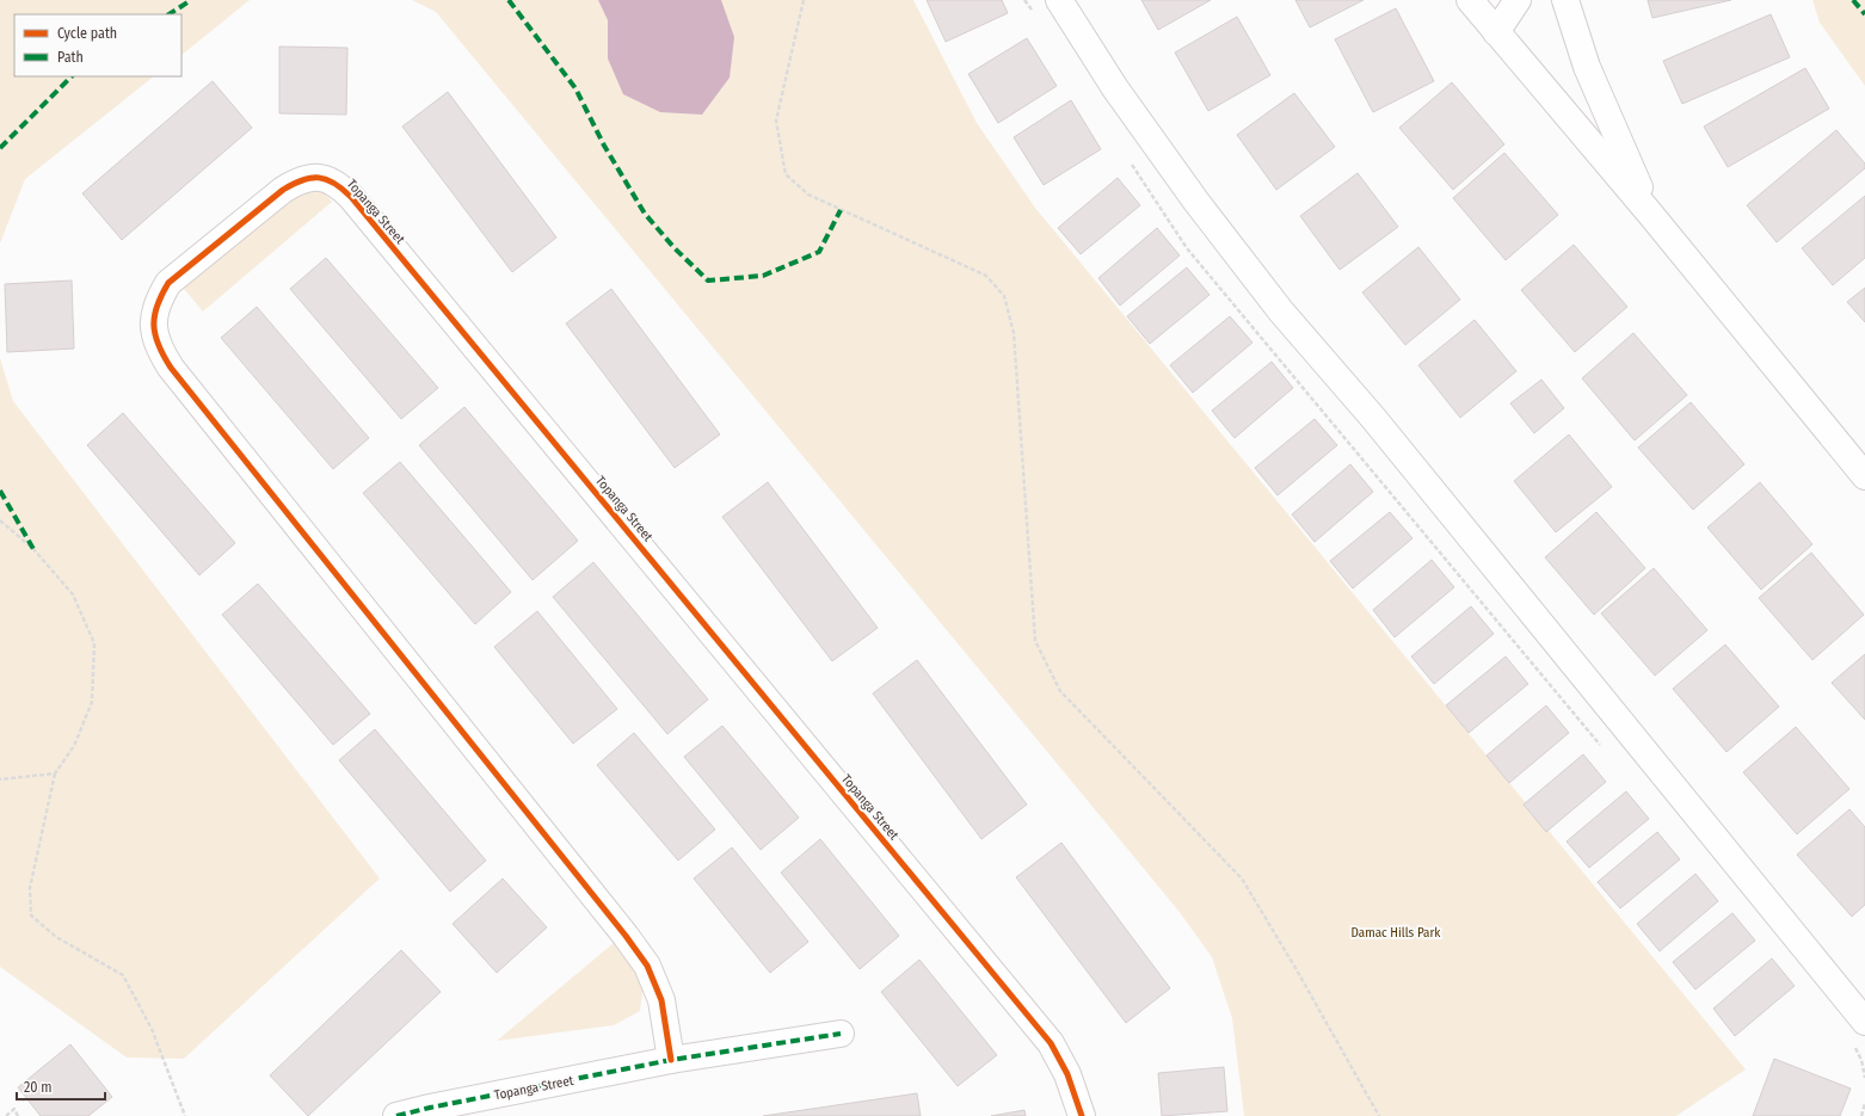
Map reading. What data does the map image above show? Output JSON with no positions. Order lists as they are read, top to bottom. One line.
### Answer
{"streets":{"street":["Topanga Street"]},"parks":["Damac Hills Park"],"legend":["Cycle path","Path"],"scale_bar":"20 m"}
